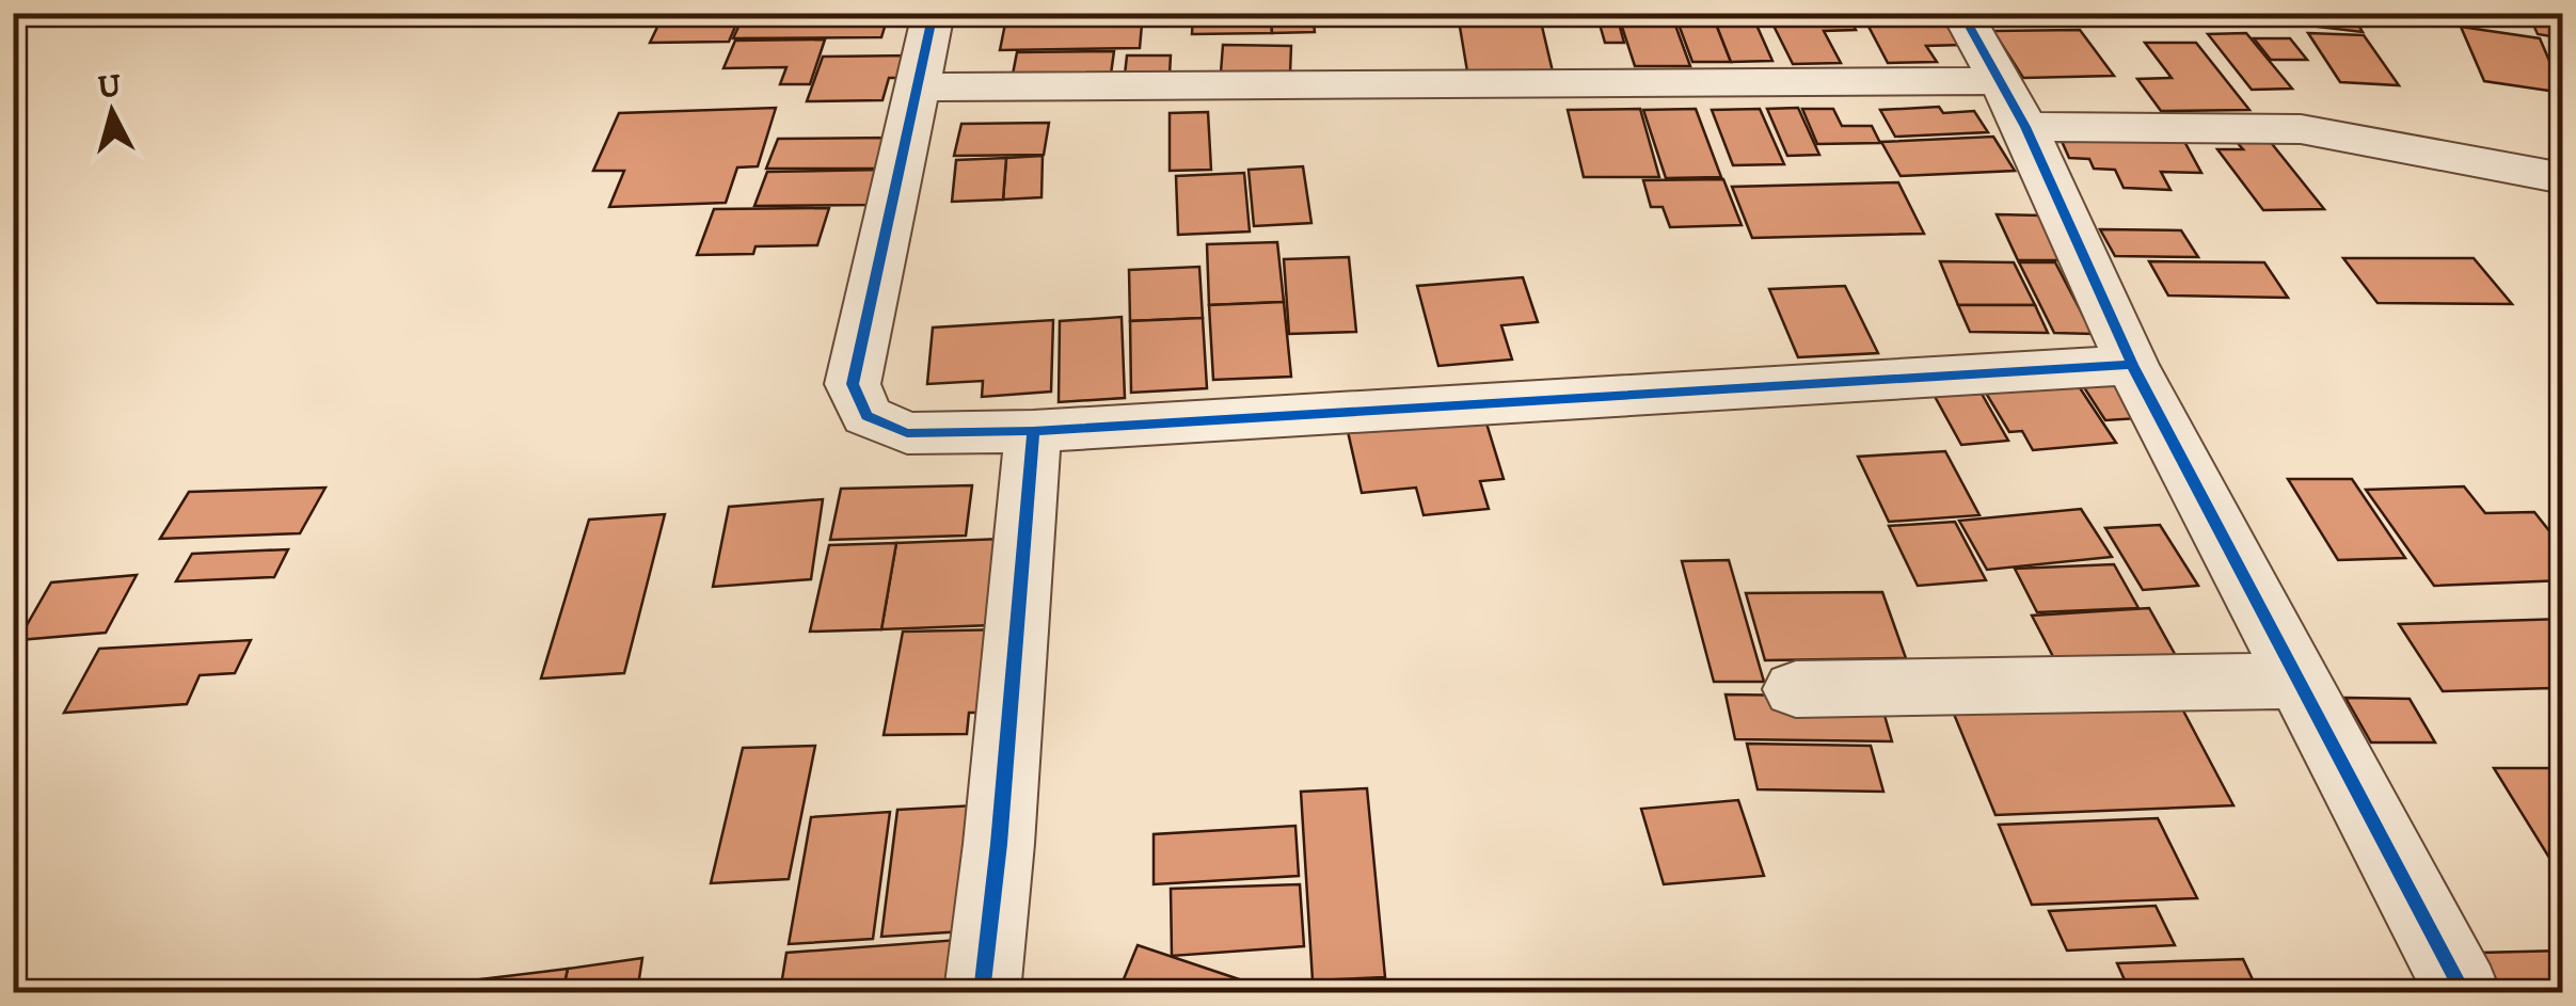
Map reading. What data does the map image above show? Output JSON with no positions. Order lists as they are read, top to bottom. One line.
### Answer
{"north":"top"}
